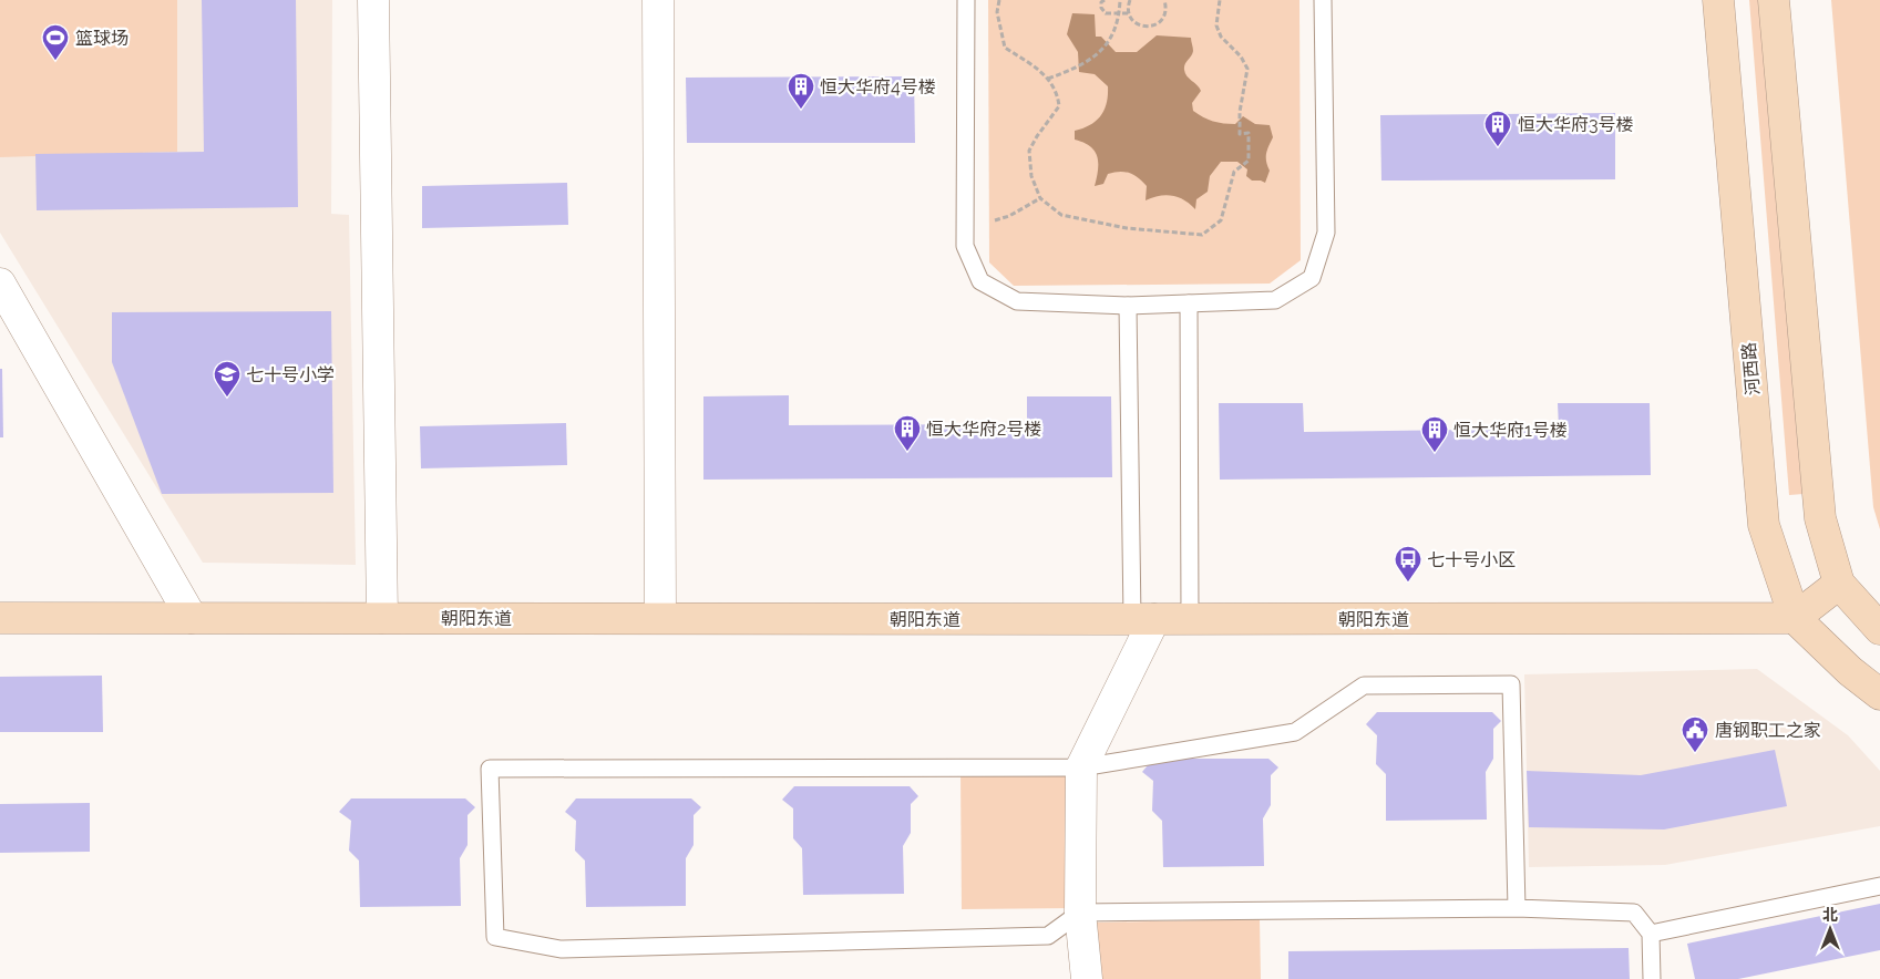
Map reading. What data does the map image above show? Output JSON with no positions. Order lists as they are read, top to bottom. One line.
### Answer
{"streets":{"street":["河西路","朝阳东道"]},"crossings":[["河西路","朝阳东道"]],"places":{"sports":["篮球场"],"building":["恒大华府4号楼","恒大华府3号楼","恒大华府2号楼","恒大华府1号楼"],"school or university":["七十号小学"],"bus stop":["七十号小区"],"public building":["唐钢职工之家"]},"north":"top"}
